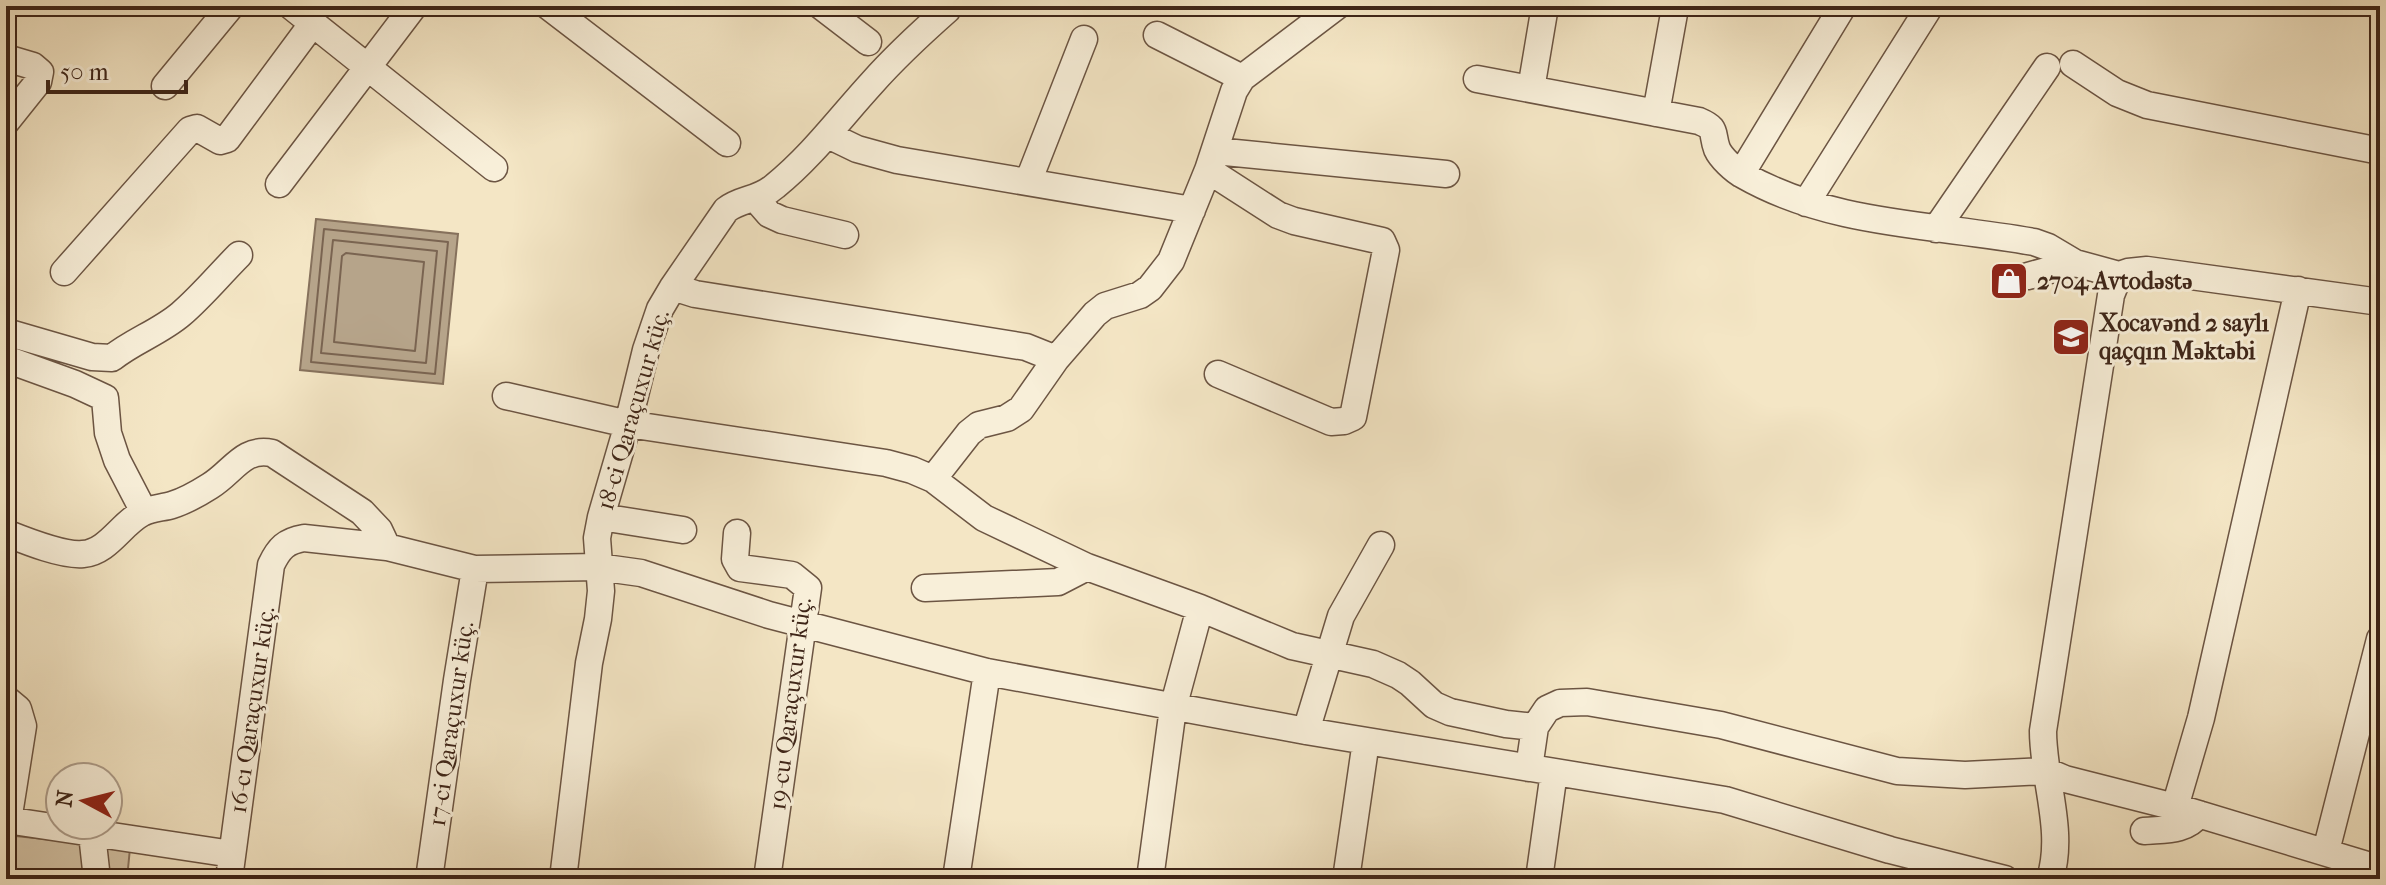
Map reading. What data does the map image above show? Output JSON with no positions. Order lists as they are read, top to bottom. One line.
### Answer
{"streets":{"street":["18-ci Qaraçuxur küç.","19-cu Qaraçuxur küç.","16-cı Qaraçuxur küç.","17-ci Qaraçuxur küç."]},"places":{"shop":["2704 Avtodəstə"],"school or university":["Xocavənd 2 saylı qaçqın Məktəbi"]},"scale_bar":"50 m","north":"left"}
